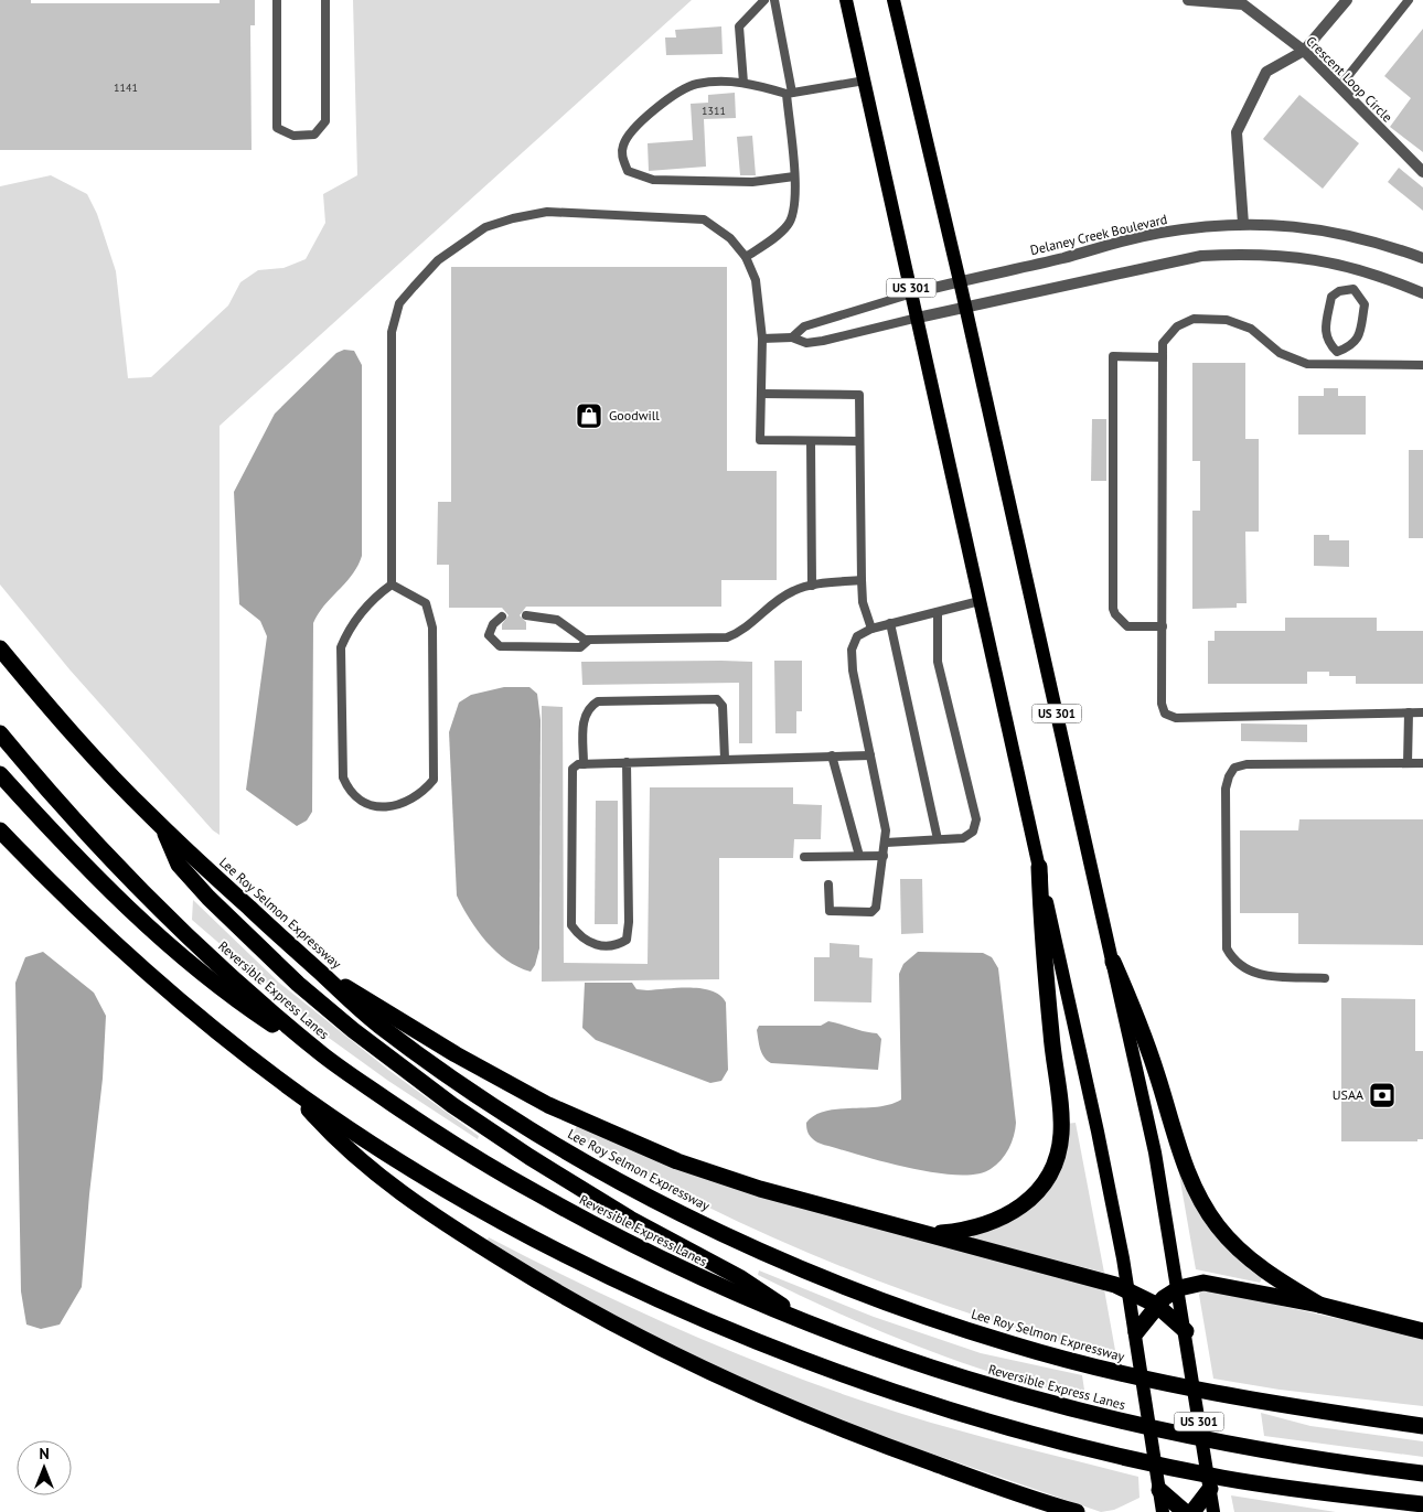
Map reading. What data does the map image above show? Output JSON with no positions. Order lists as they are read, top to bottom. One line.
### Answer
{"streets":{"highway":["Lee Roy Selmon Expressway","Reversible Express Lanes"],"main road":["US 301"],"street":["Crescent Loop Circle","Delaney Creek Boulevard"]},"crossings":[["Delaney Creek Boulevard","US 301"]],"places":{"shop":["Goodwill"],"bank":["USAA"]},"house_numbers":["1141","1311"],"north":"top"}
